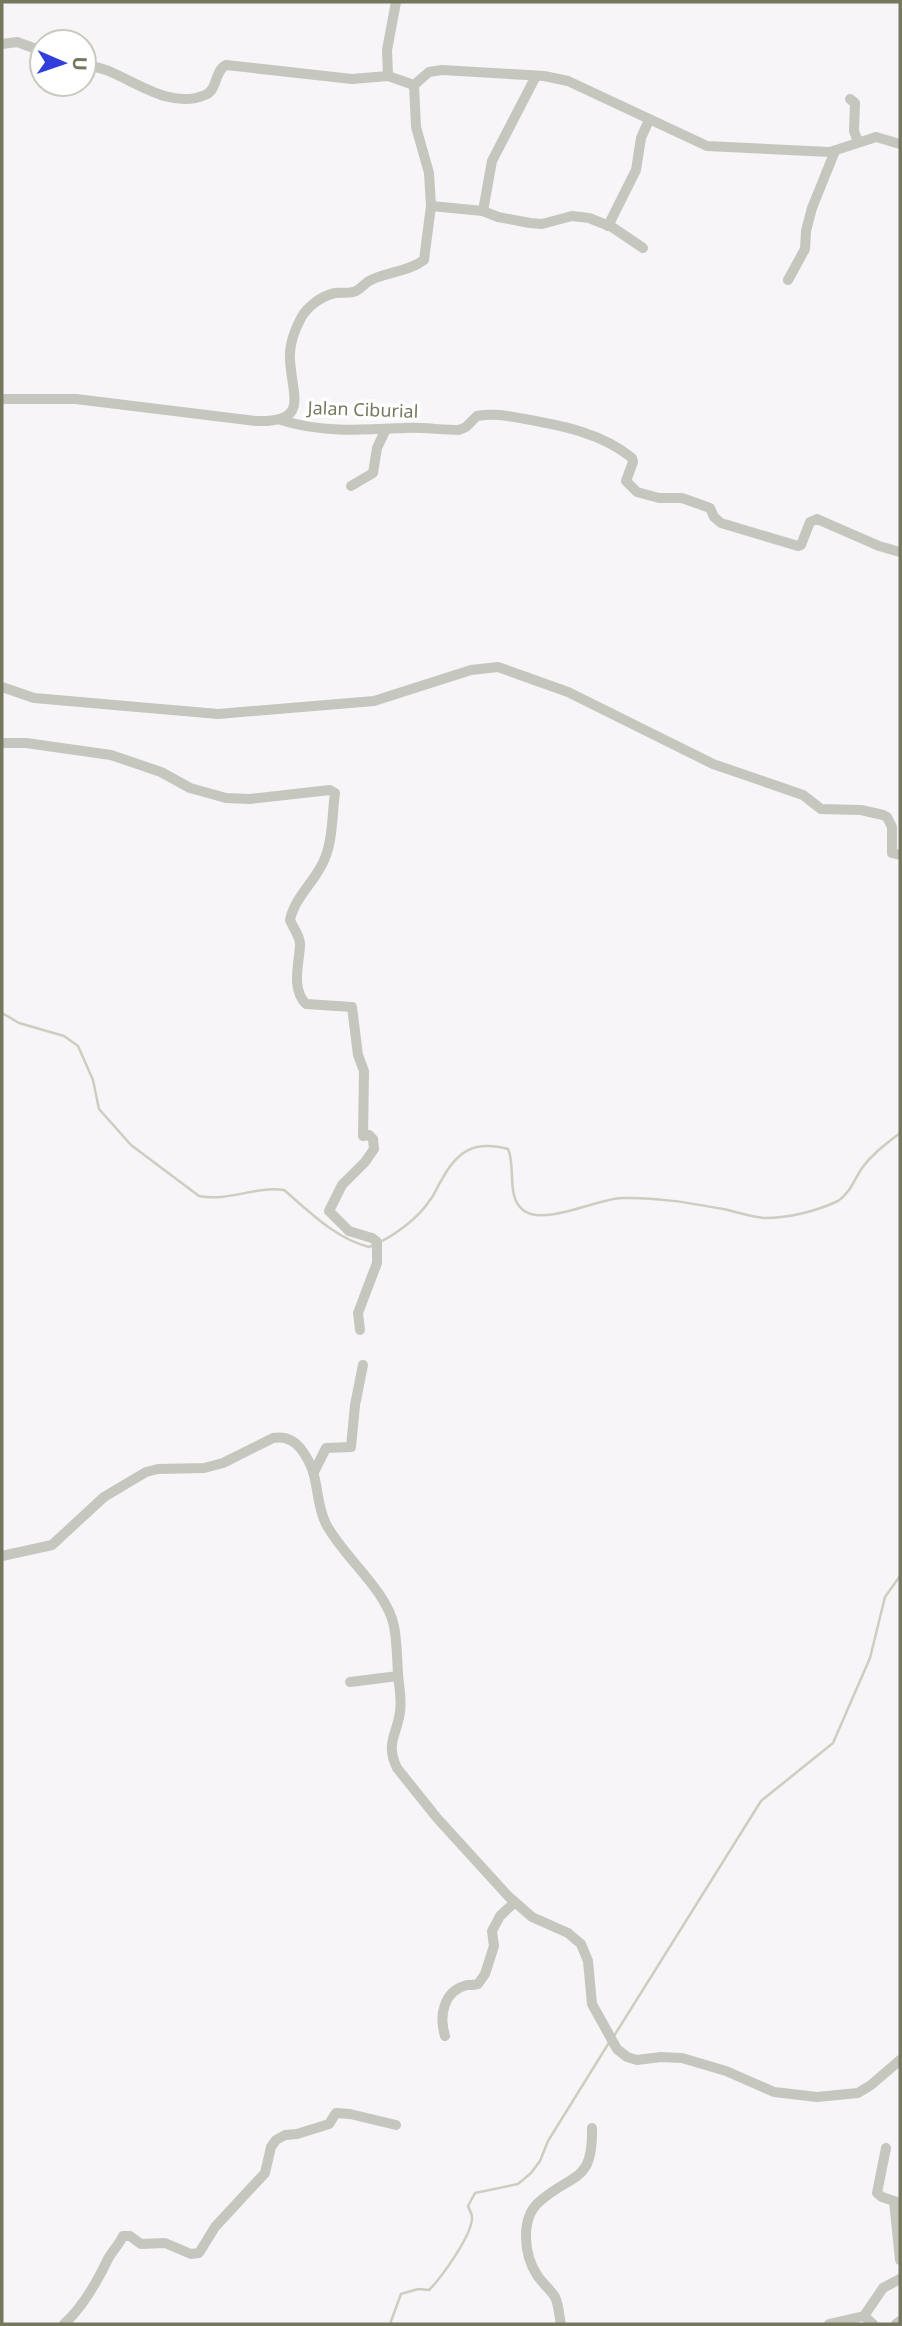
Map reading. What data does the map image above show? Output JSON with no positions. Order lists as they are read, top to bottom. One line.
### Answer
{"streets":{"street":["Jalan Ciburial"]},"north":"right"}
